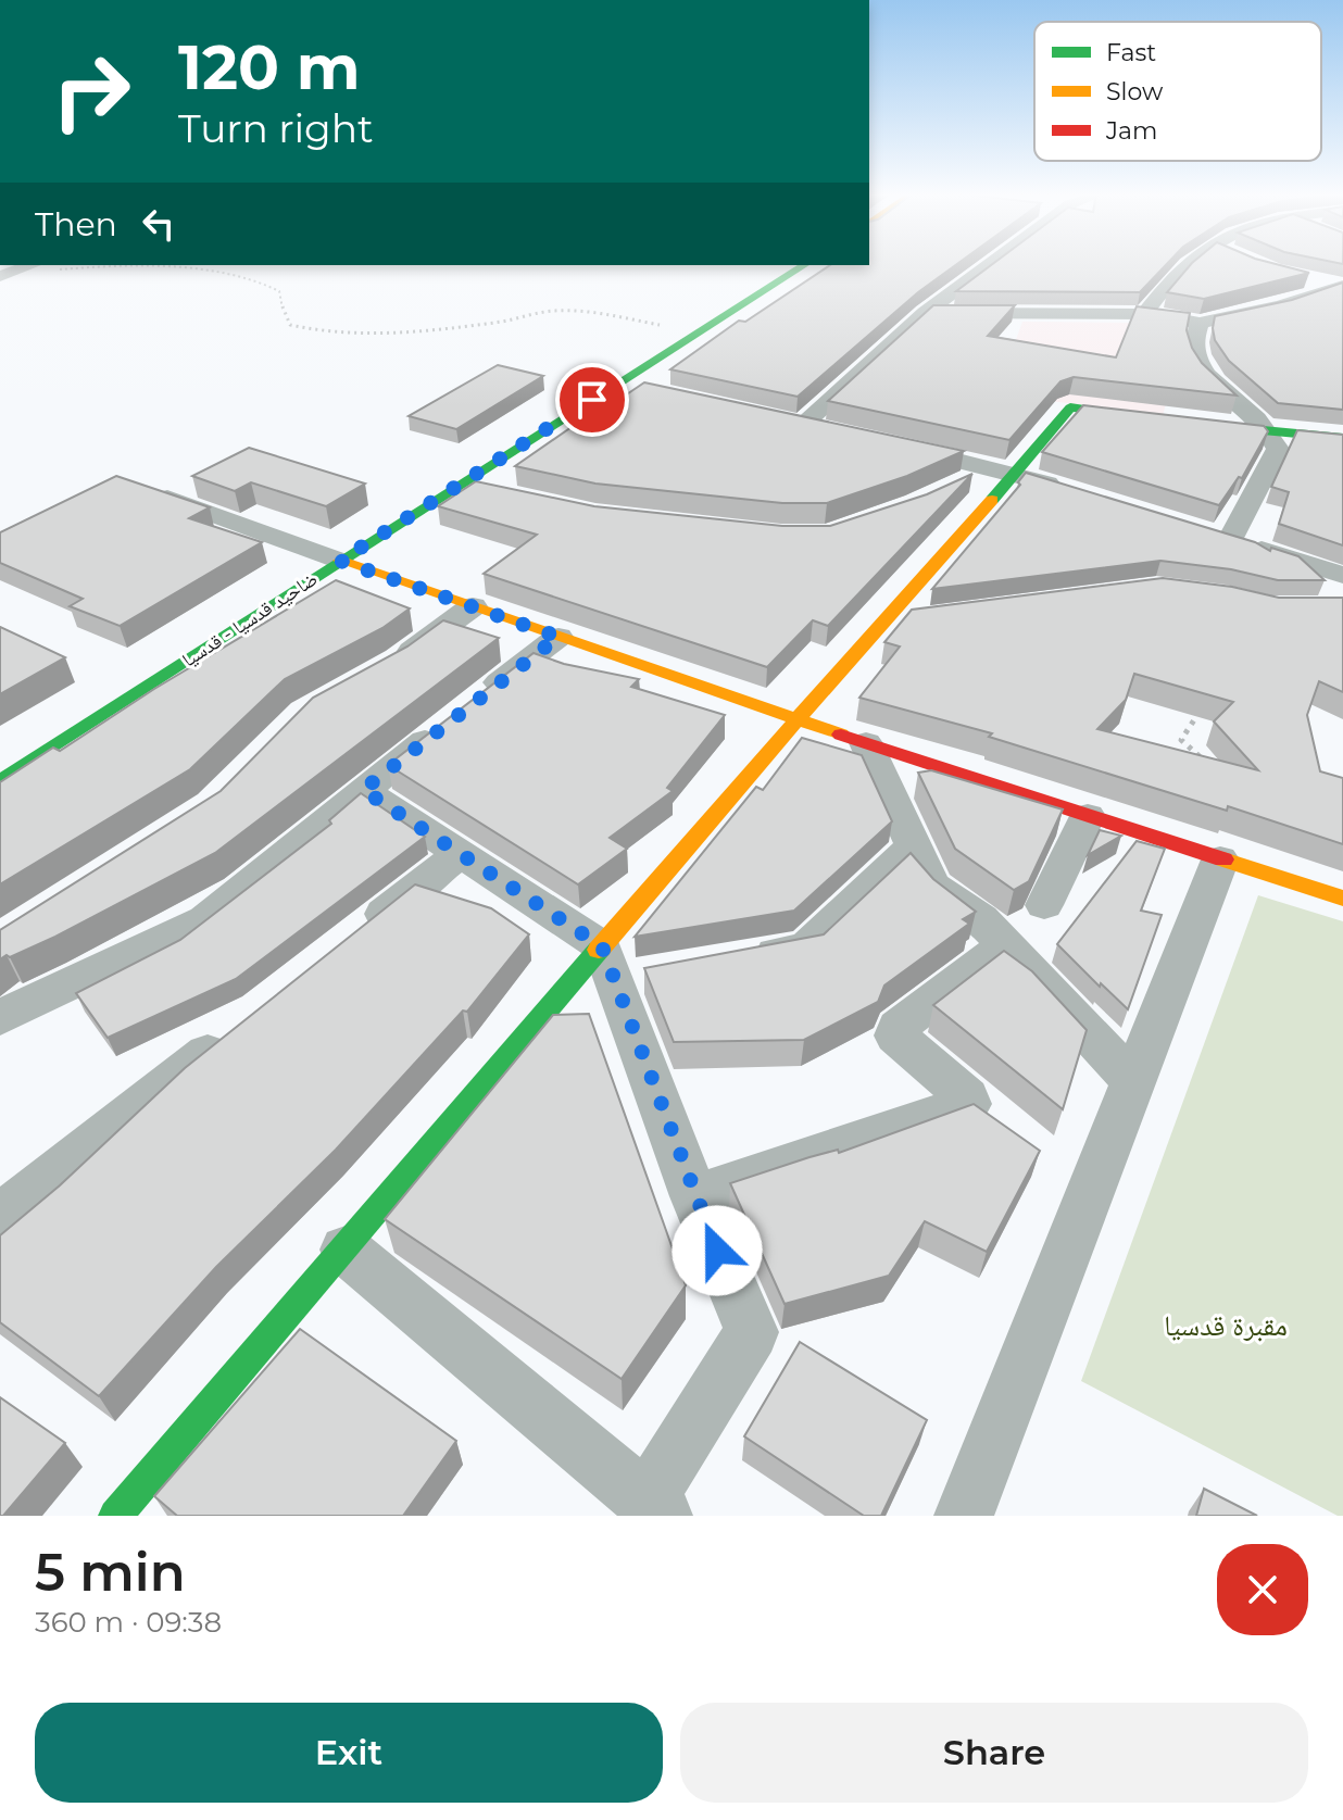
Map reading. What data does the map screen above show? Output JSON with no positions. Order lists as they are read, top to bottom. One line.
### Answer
{"streets":{"main road":["ضاحيد قدسيا - قدسيا"]},"parks":["مقبرة قدسيا"],"legend":["Fast","Slow","Jam"],"page":{"turn":["120 m","Turn right"],"then":"Then","heading":["5 min","360 m · 09:38"],"buttons":["Exit","Share"]}}
